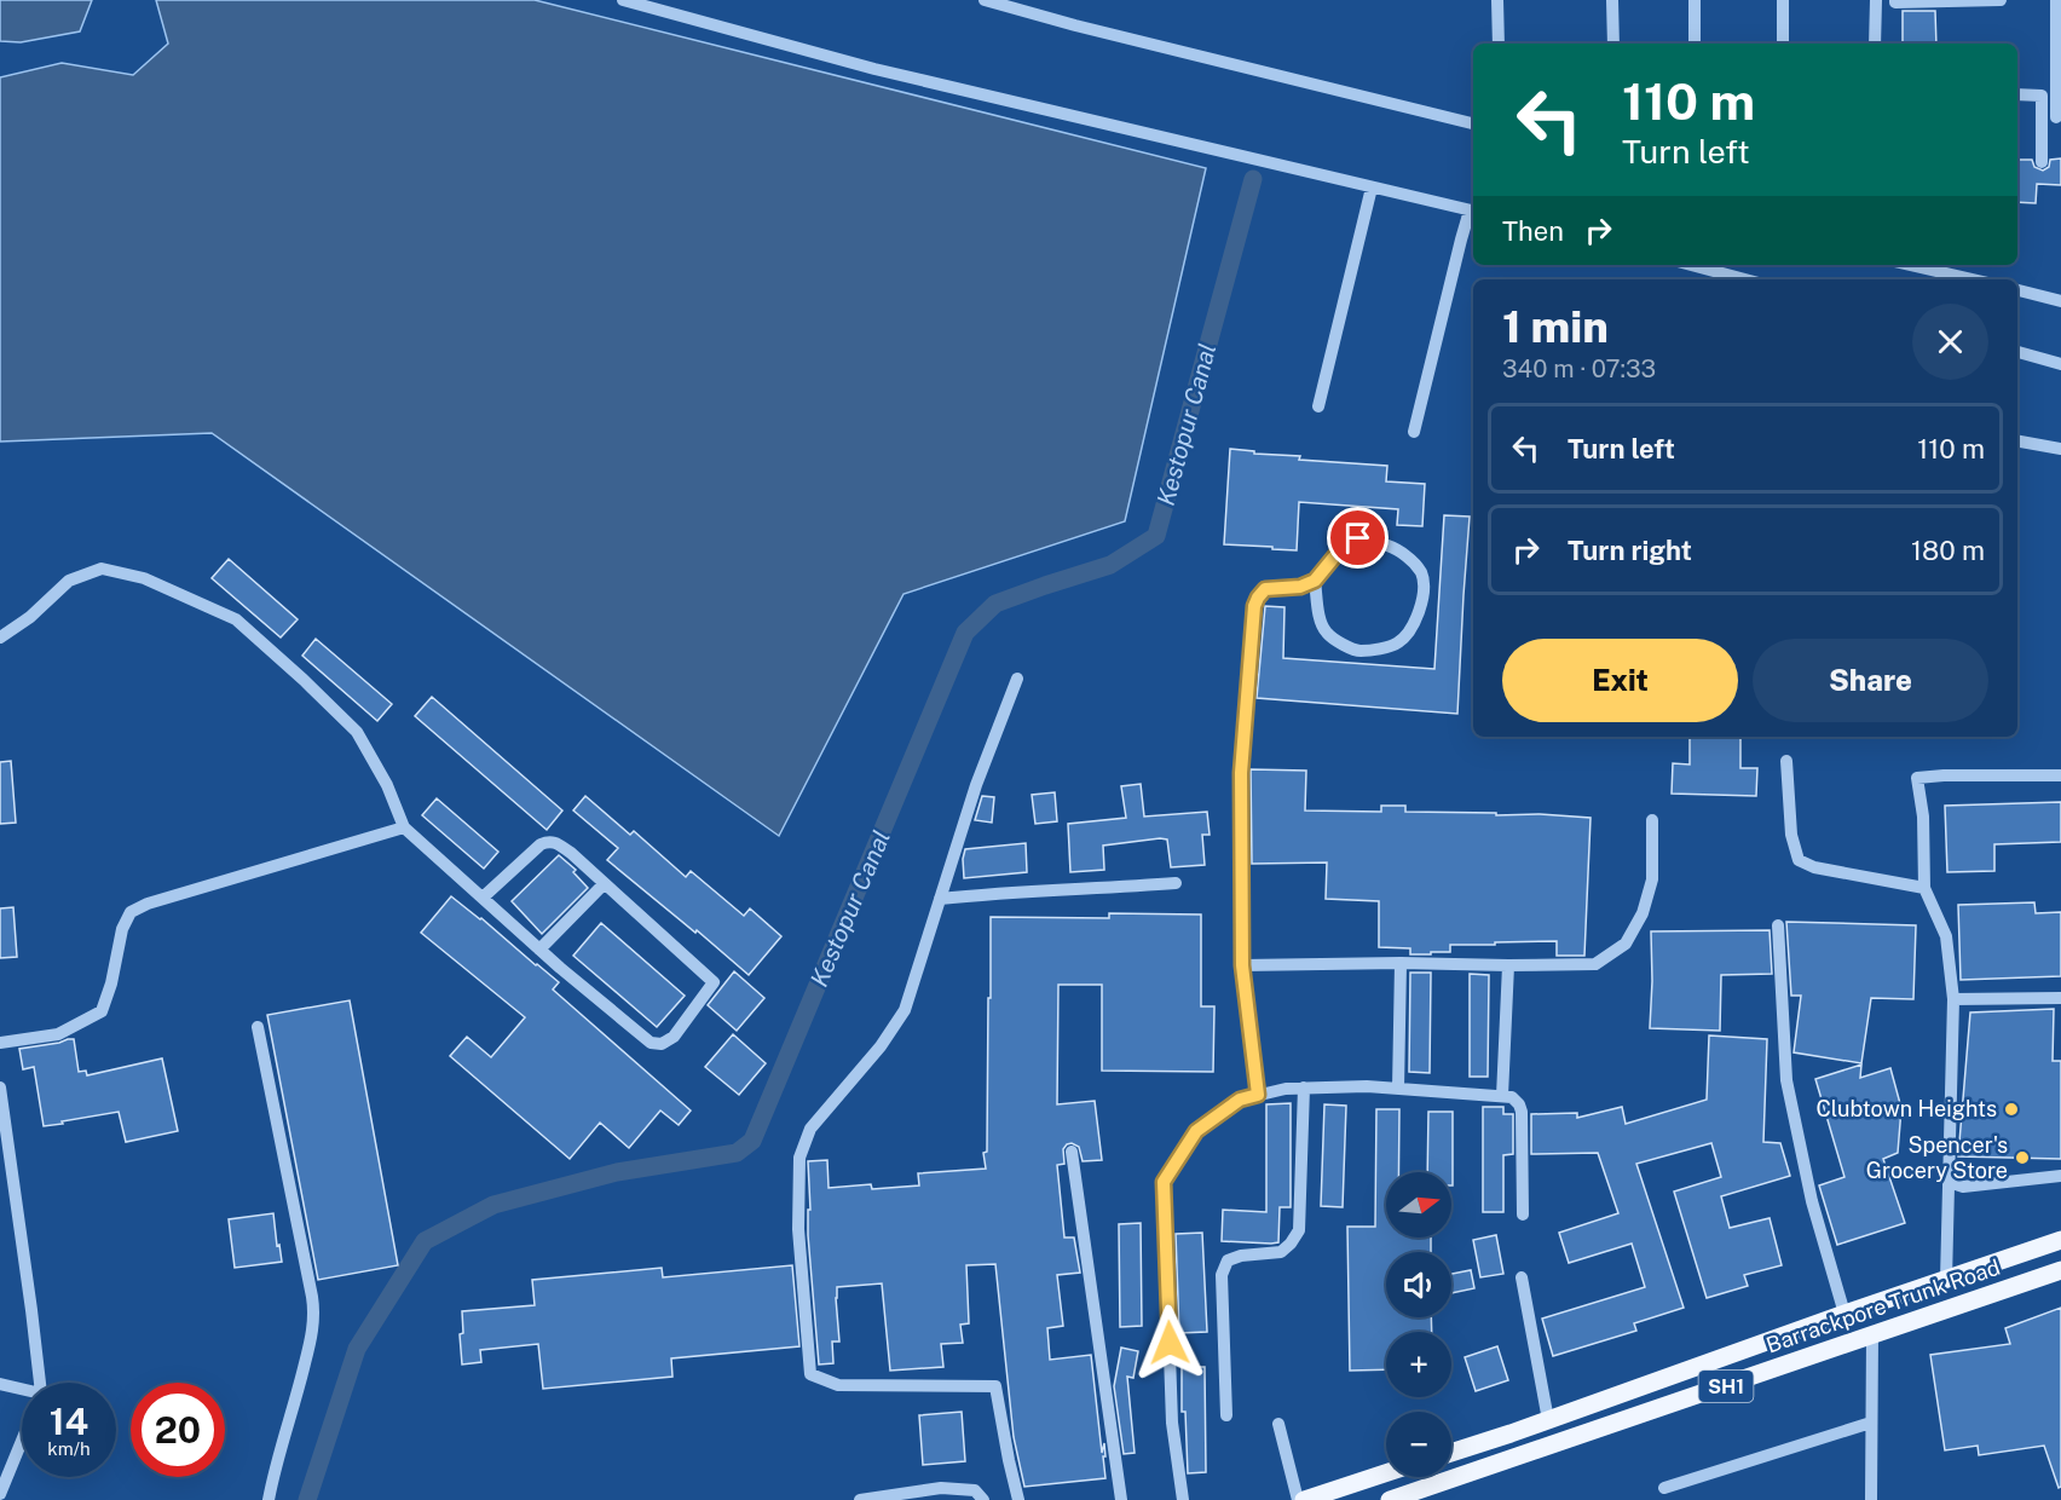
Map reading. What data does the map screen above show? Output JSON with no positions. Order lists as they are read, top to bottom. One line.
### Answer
{"streets":{"main road":["Barrackpore Trunk Road","SH1"]},"water":["Kestopur Canal"],"places":["Clubtown Heights","Spencer's Grocery Store"],"north":"right","page":{"turn":["110 m","Turn left"],"then":"Then","heading":["1 min","340 m · 07:33"],"list":[{"name":"Turn left","value":"110 m"},{"name":"Turn right","value":"180 m"}],"buttons":["Exit","Share"],"map_buttons":["+","−"],"speed":"14 km/h","limit":"20"}}
